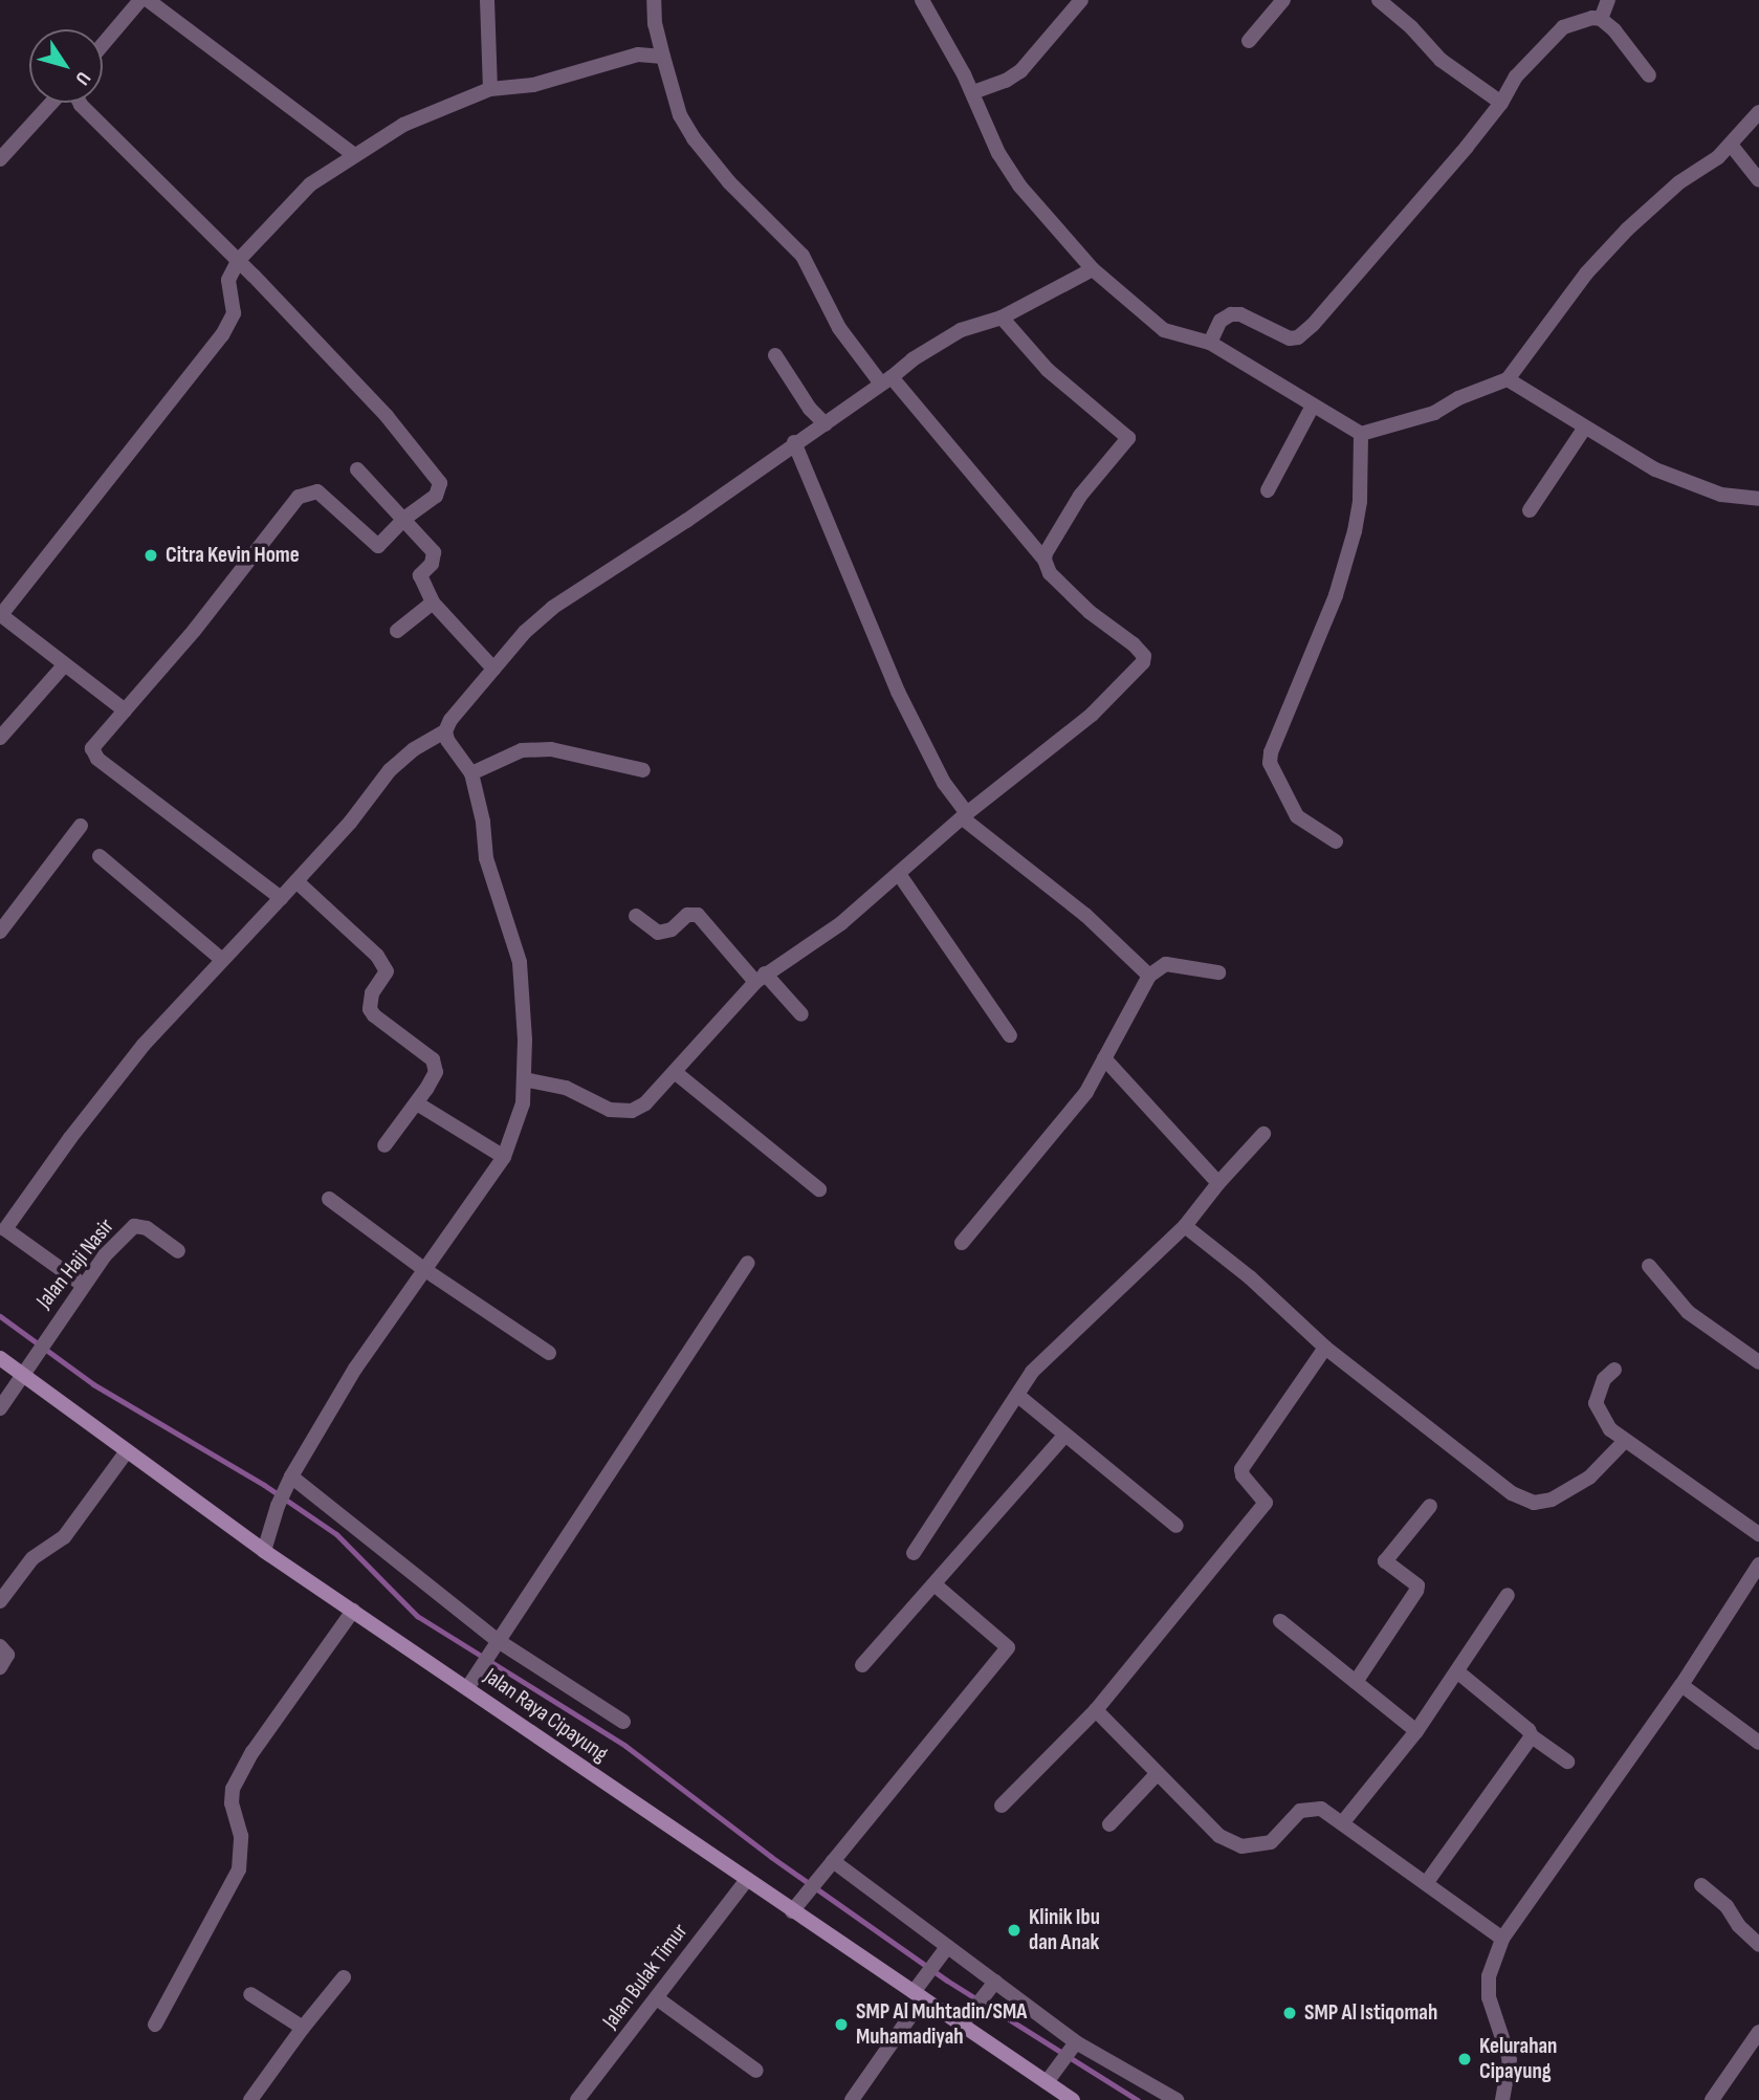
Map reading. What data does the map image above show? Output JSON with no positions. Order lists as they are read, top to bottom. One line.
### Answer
{"streets":{"main road":["Jalan Raya Cipayung"],"street":["Jalan Haji Nasir","Jalan Bulak Timur"]},"crossings":[["Jalan Haji Nasir","Jalan Raya Cipayung"],["Jalan Raya Cipayung","Jalan Bulak Timur"]],"places":["Citra Kevin Home","Klinik Ibu dan Anak","SMP Al Istiqomah","SMP Al Muhtadin/SMA Muhamadiyah","Kelurahan Cipayung"],"north":"bottom right"}
